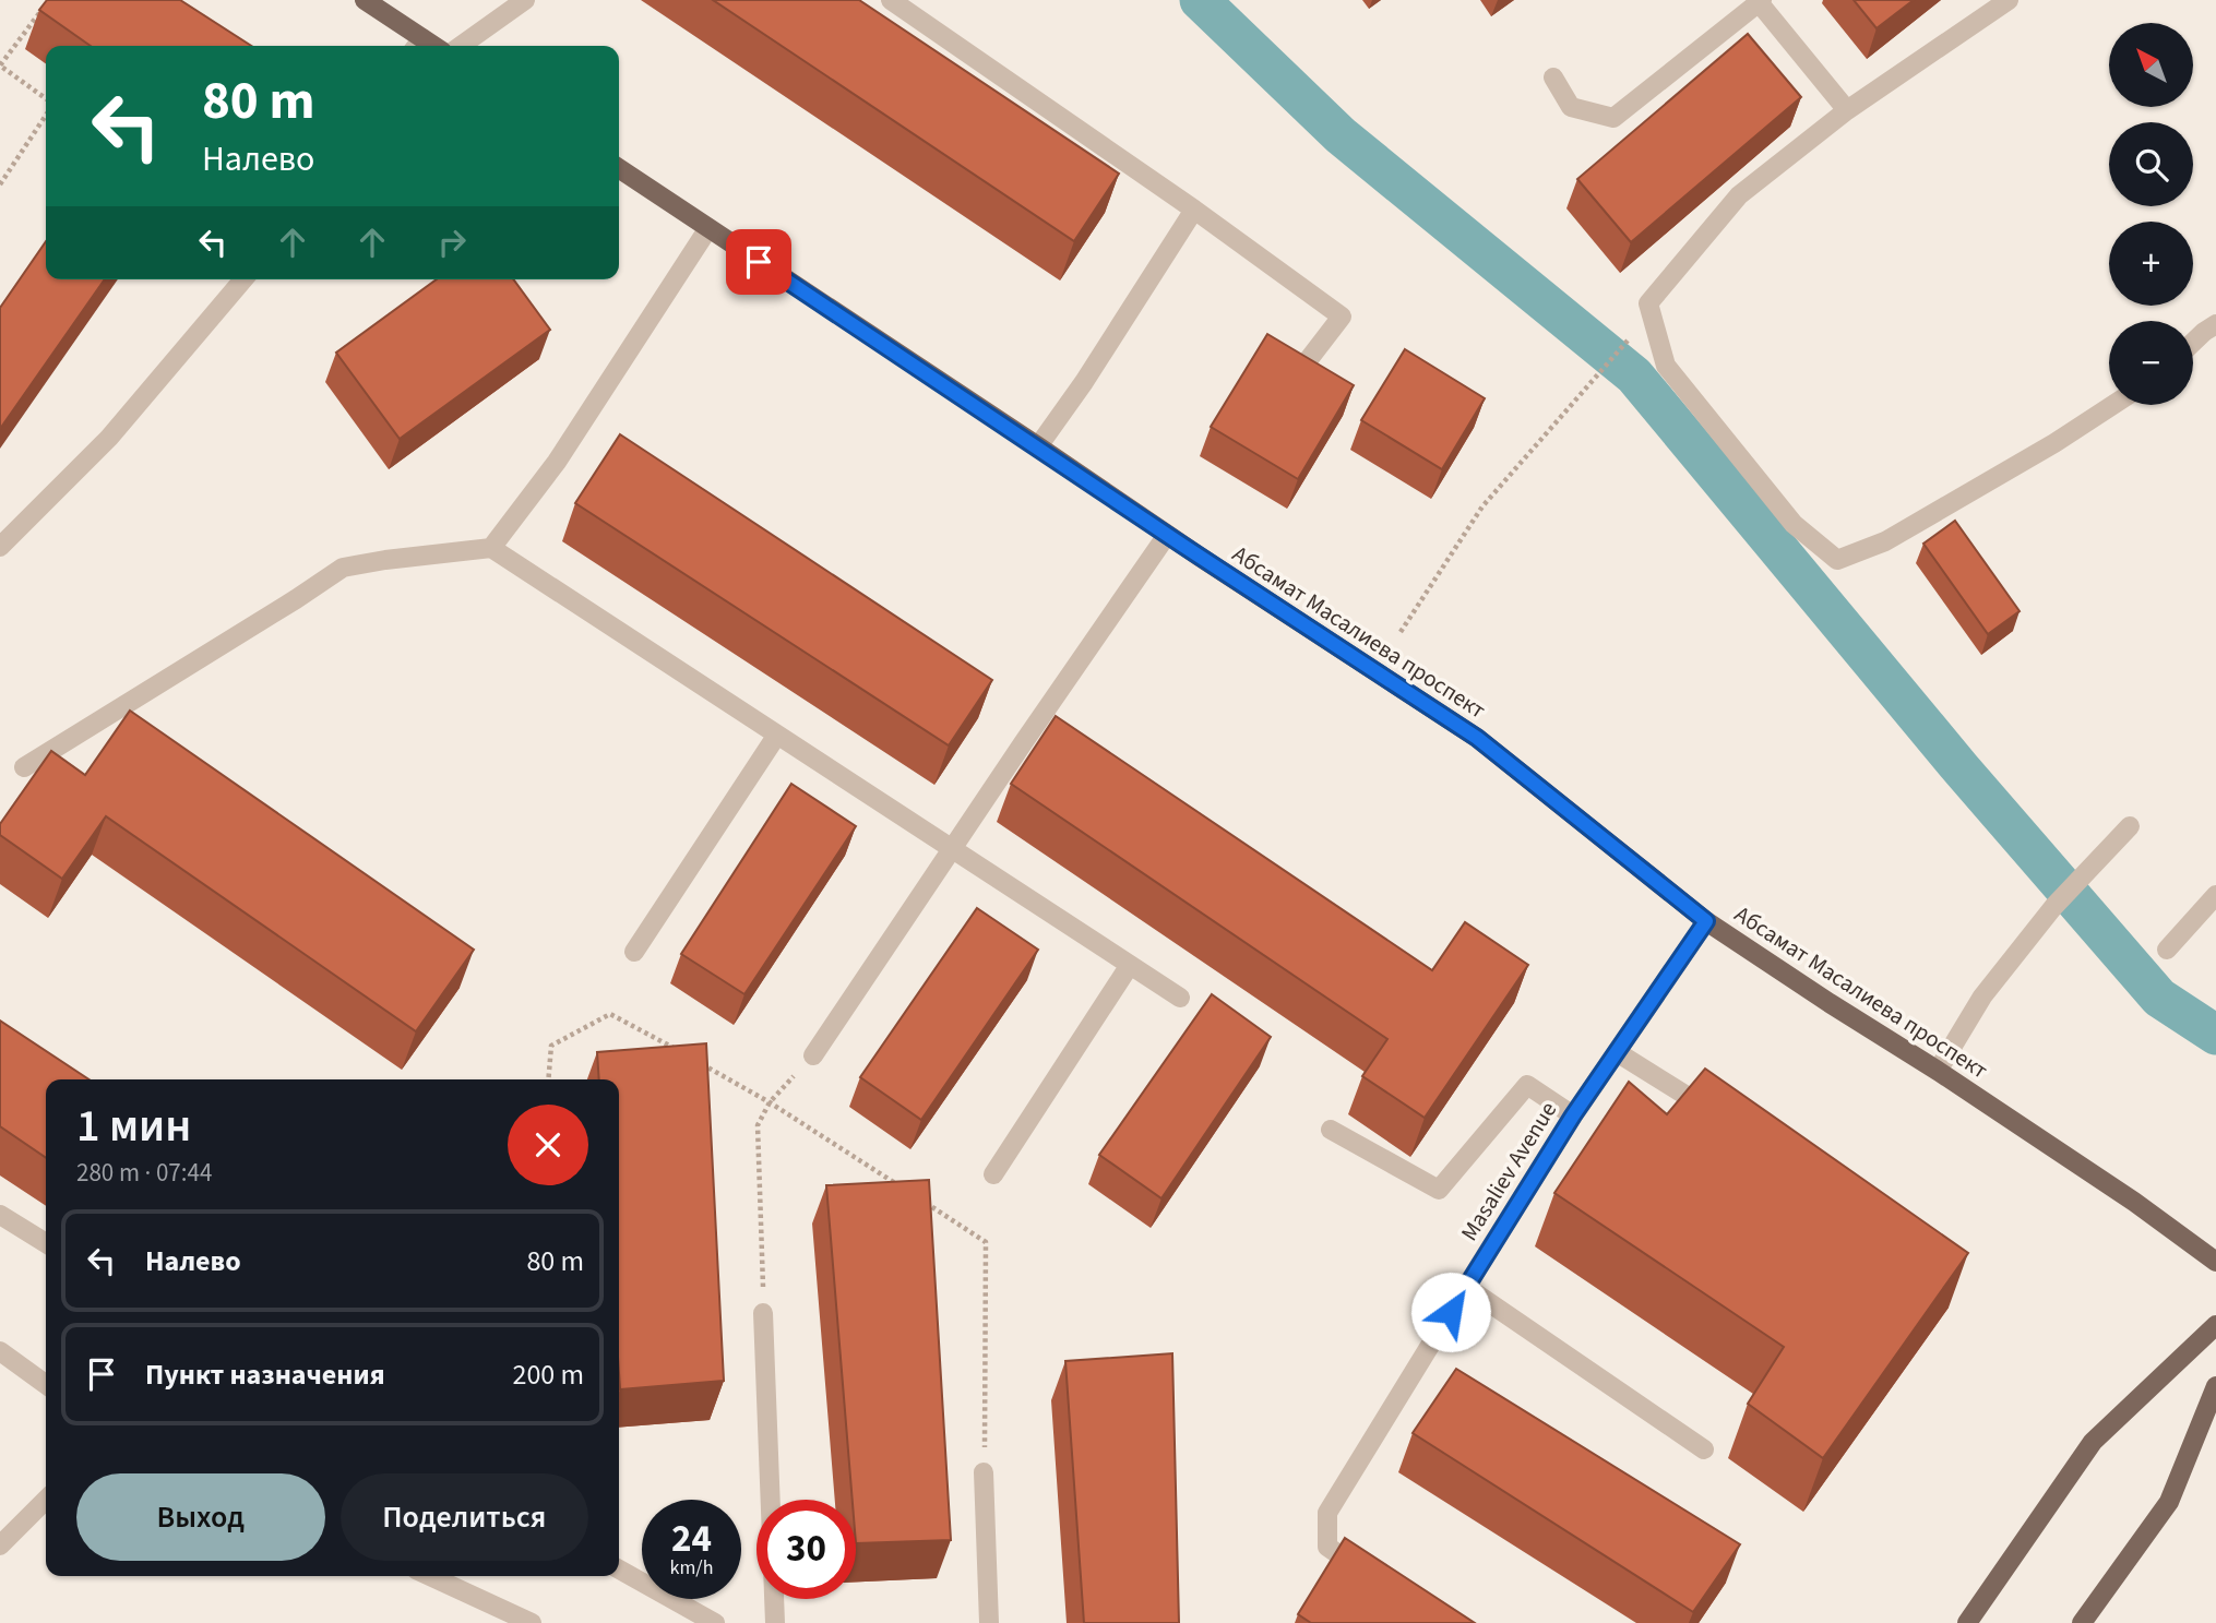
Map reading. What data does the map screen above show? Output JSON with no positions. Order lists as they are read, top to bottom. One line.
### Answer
{"streets":{"main road":["Абсамат Масалиева проспект"],"street":["Masaliev Avenue"]},"crossings":[["Абсамат Масалиева проспект","Masaliev Avenue"]],"north":"top left","page":{"map_buttons":["+","−"],"turn":["80 m","Налево"],"heading":["1 мин","280 m · 07:44"],"list":[{"name":"Налево","value":"80 m"},{"name":"Пункт назначения","value":"200 m"}],"buttons":["Выход","Поделиться"],"speed":"24 km/h","limit":"30"}}
